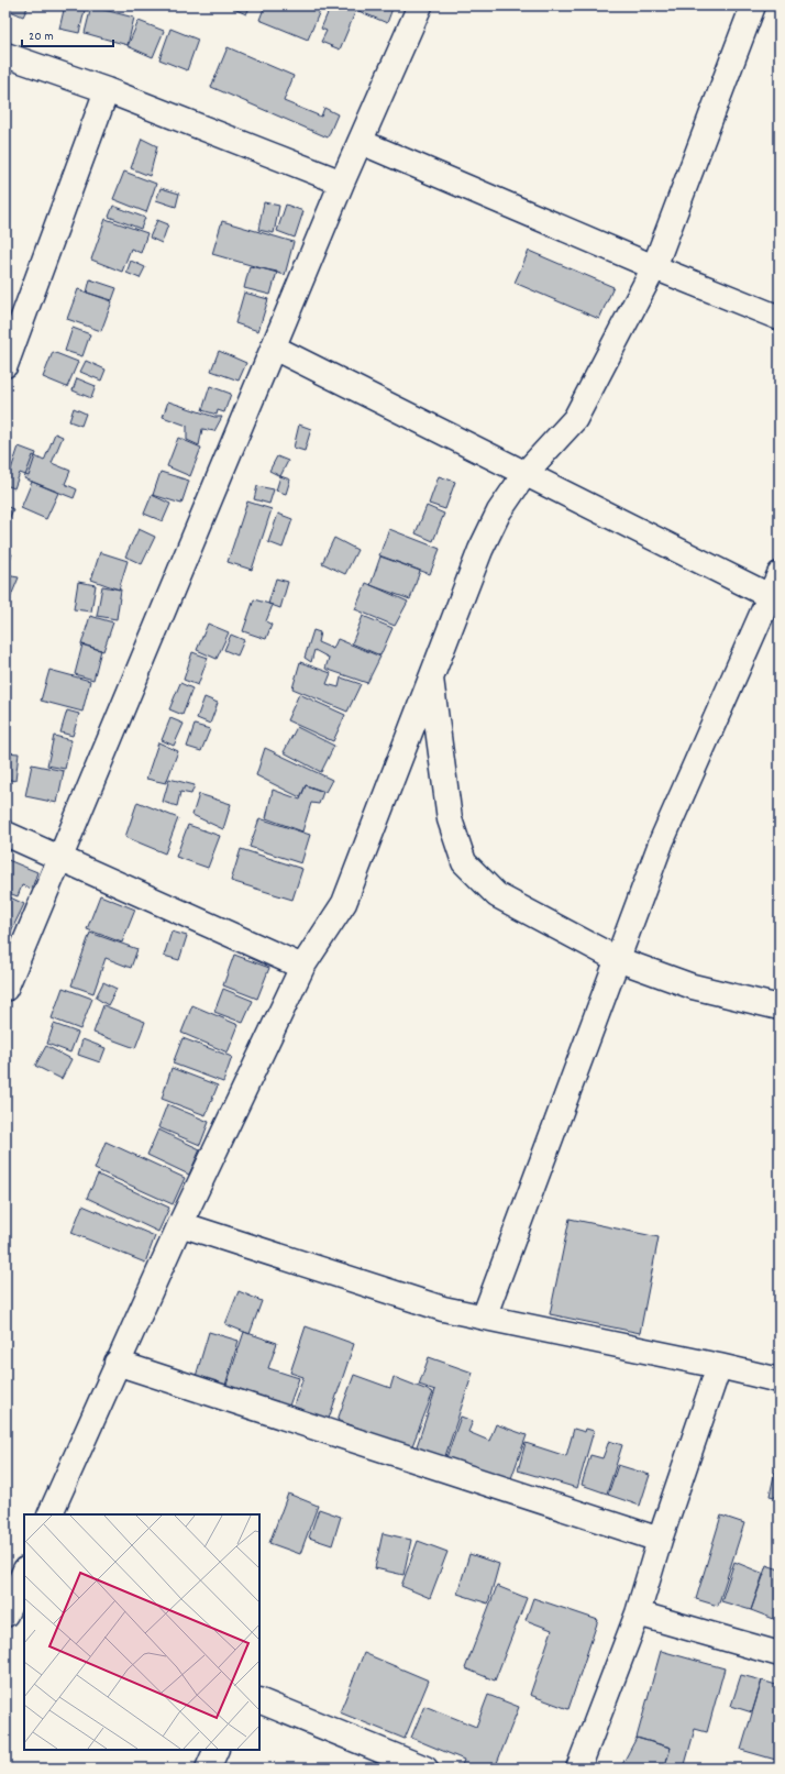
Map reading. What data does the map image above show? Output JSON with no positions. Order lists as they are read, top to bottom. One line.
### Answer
{"scale_bar":"20 m"}
